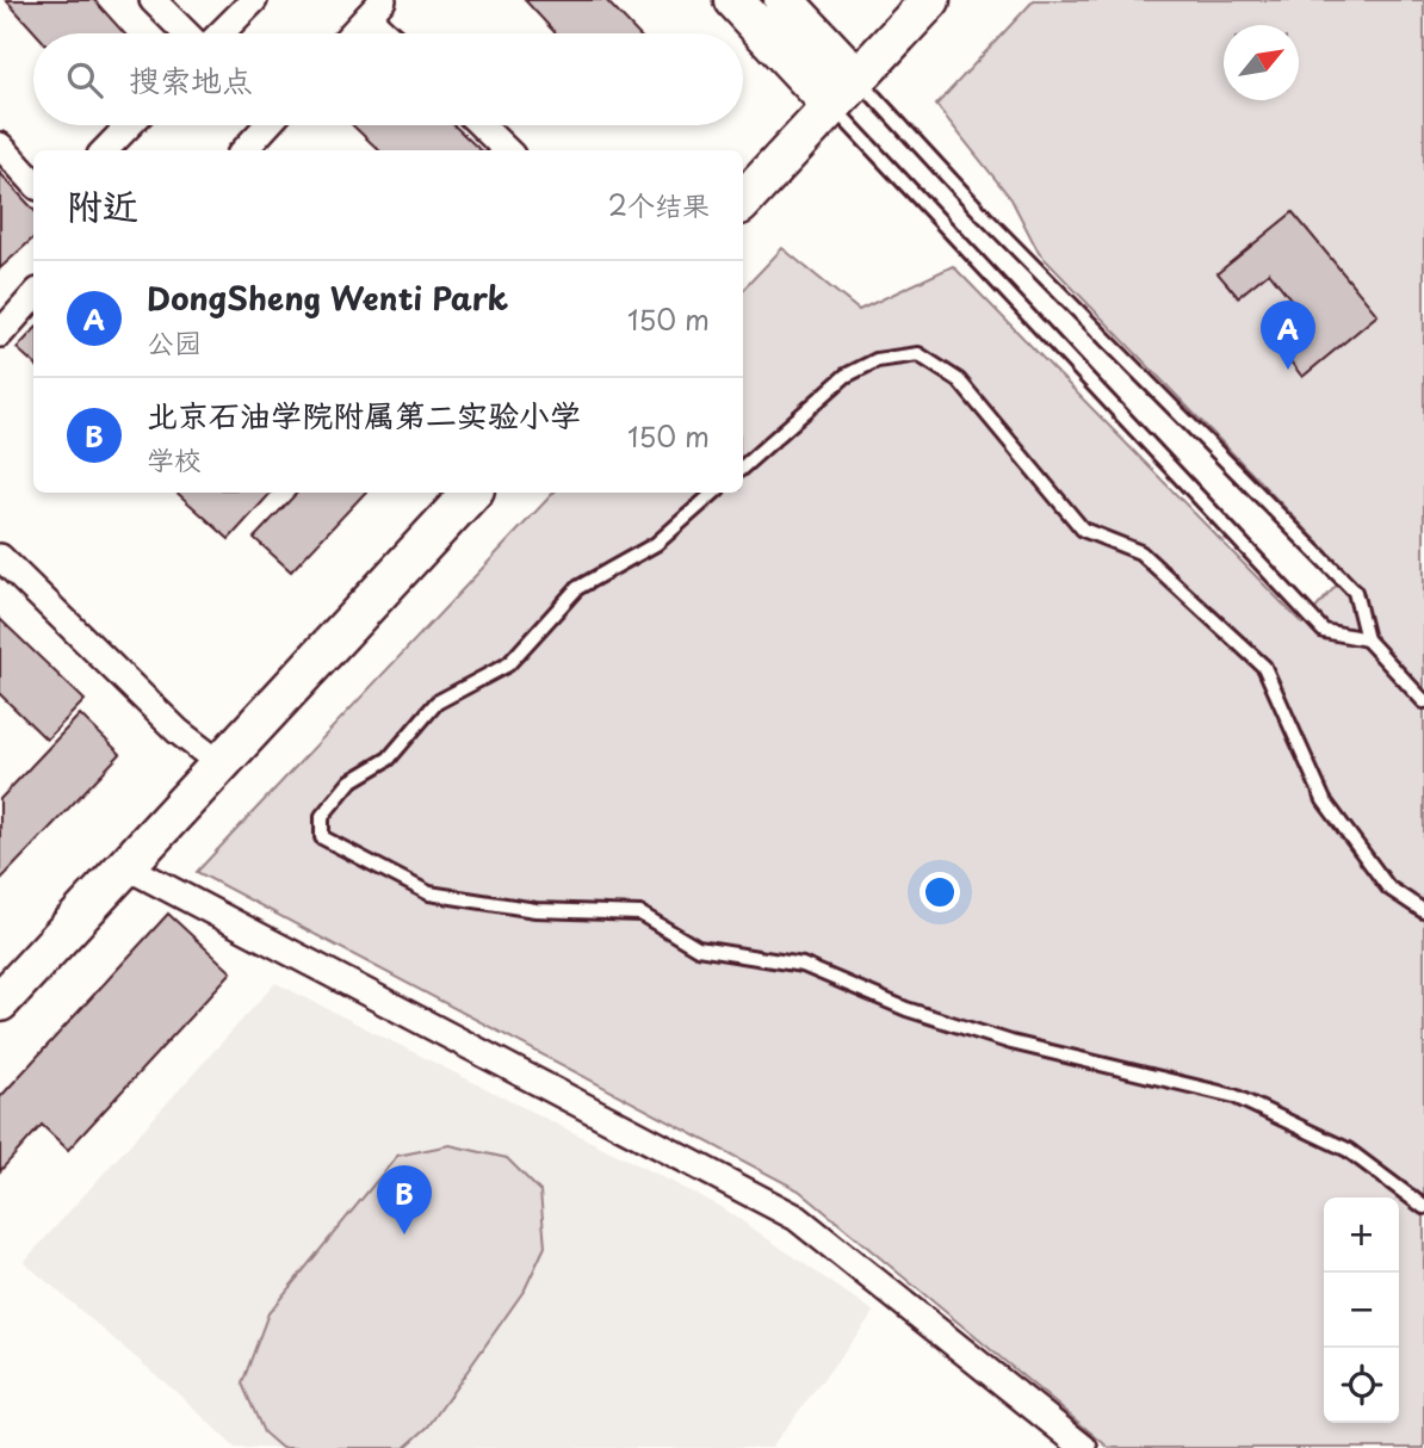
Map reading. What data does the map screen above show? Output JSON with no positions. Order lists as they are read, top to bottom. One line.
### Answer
{"north":"top right","page":{"search":"搜索地点","heading":["附近","2个结果"],"list":[{"mark":"A","name":"DongSheng Wenti Park","note":"公园","value":"150 m"},{"mark":"B","name":"北京石油学院附属第二实验小学","note":"学校","value":"150 m"}],"pins":["A","B"],"map_buttons":["+","−"]}}
